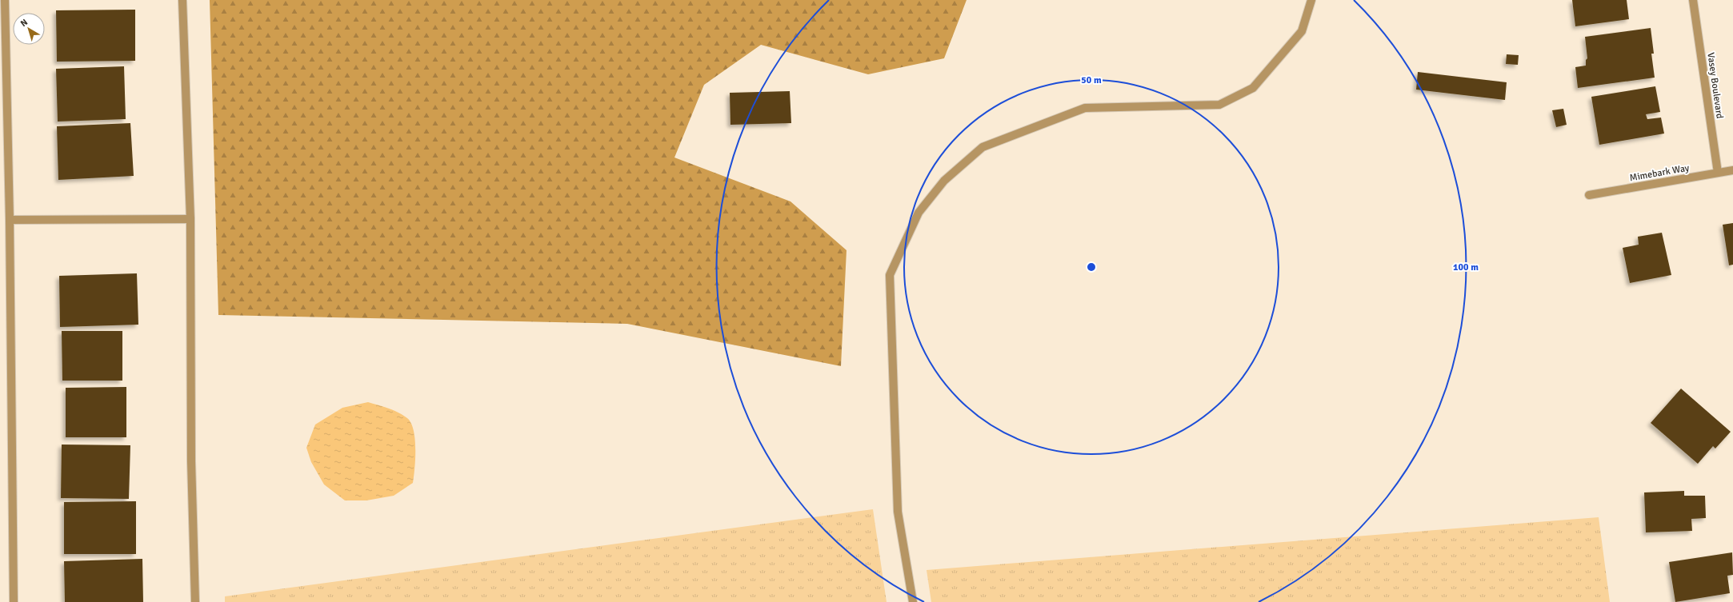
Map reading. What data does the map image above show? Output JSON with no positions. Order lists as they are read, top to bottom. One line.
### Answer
{"streets":{"street":["Vasey Boulevard","Mimebark Way"]},"crossings":[["Vasey Boulevard","Mimebark Way"]],"north":"top left","rings":["50 m","100 m"]}
